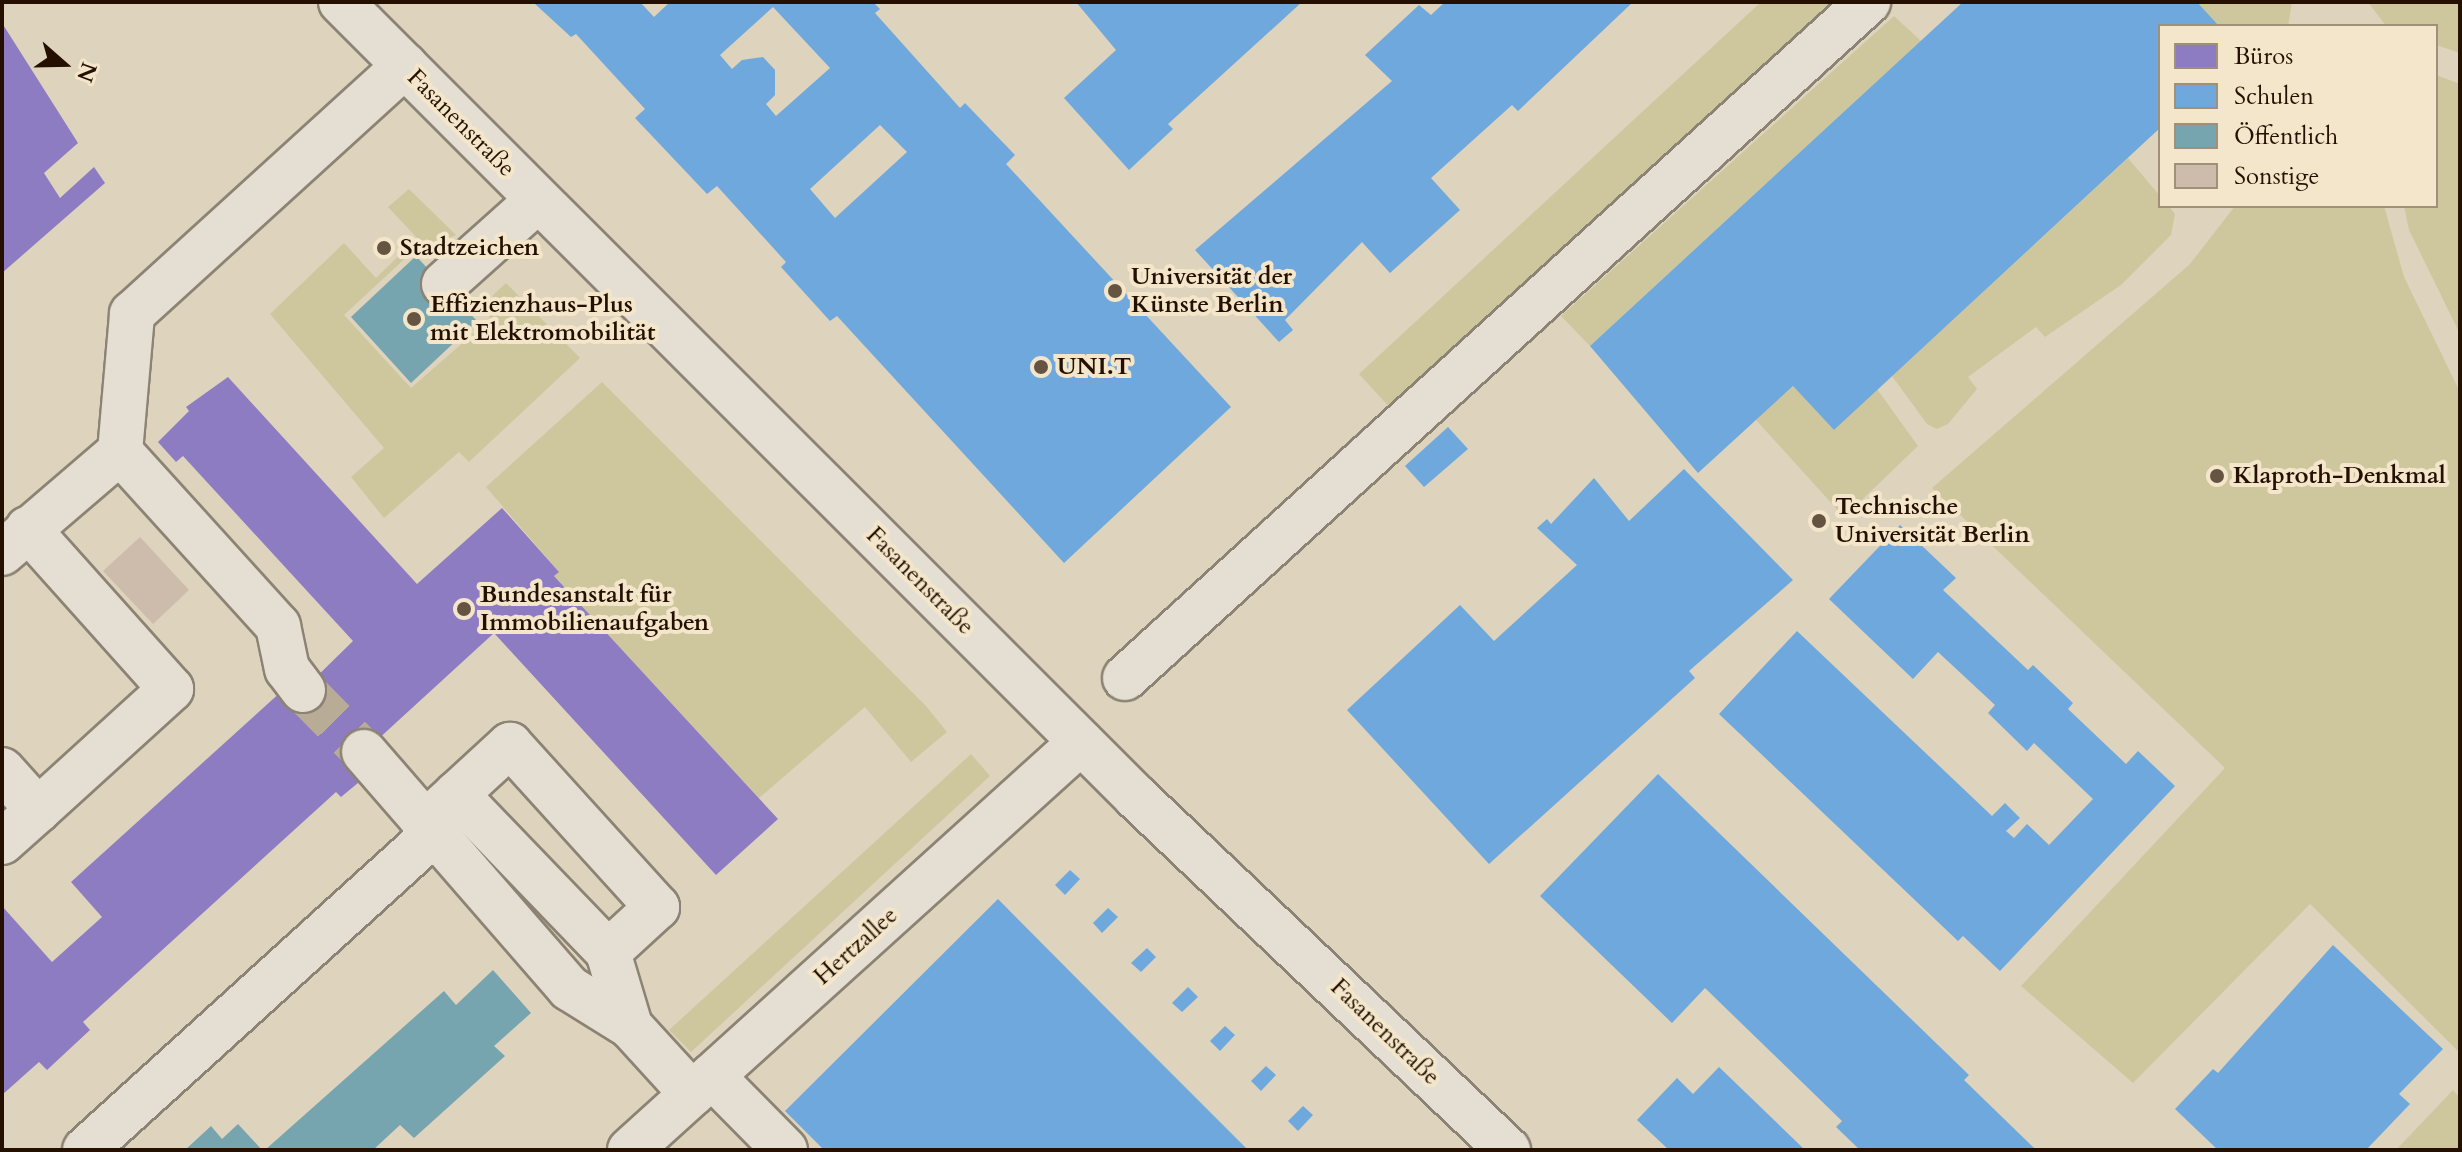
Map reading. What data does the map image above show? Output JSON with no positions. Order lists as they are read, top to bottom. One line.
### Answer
{"streets":{"street":["Fasanenstraße","Hertzallee"]},"crossings":[["Fasanenstraße","Hertzallee"]],"places":["Stadtzeichen","Universität der Künste Berlin","Effizienzhaus-Plus mit Elektromobilität","UNI.T","Klaproth-Denkmal","Technische Universität Berlin","Bundesanstalt für Immobilienaufgaben"],"legend":["Büros","Schulen","Öffentlich","Sonstige"],"north":"right"}
